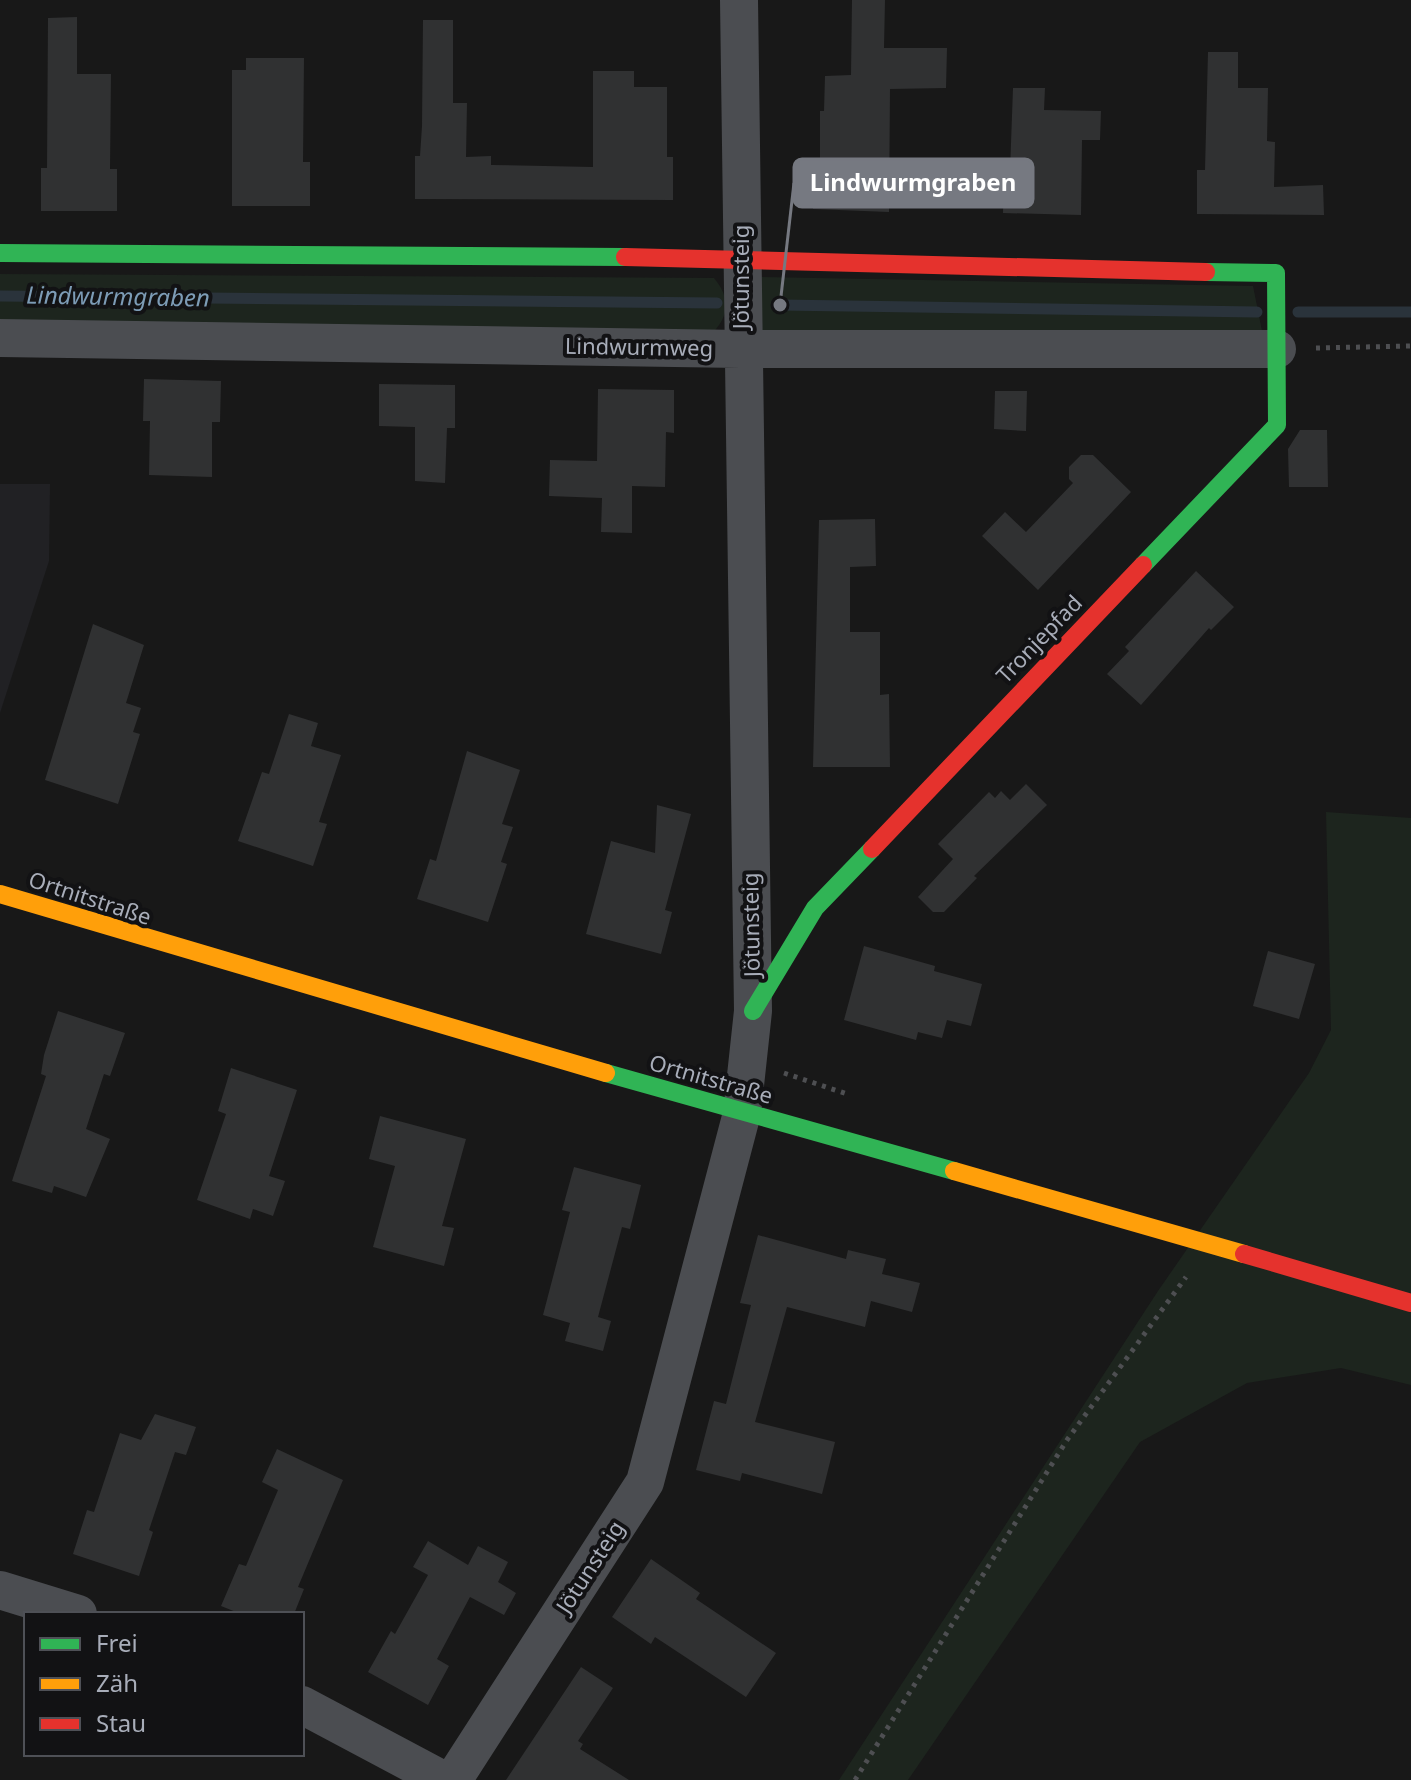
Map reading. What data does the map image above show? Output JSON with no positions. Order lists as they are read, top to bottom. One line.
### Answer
{"streets":{"street":["Jötunsteig","Lindwurmweg","Tronjepfad","Ortnitstraße"]},"crossings":[["Jötunsteig","Lindwurmweg"],["Jötunsteig","Tronjepfad"],["Jötunsteig","Ortnitstraße"],["Lindwurmweg","Tronjepfad"]],"water":["Lindwurmgraben"],"places":["Lindwurmgraben"],"legend":["Frei","Zäh","Stau"]}
